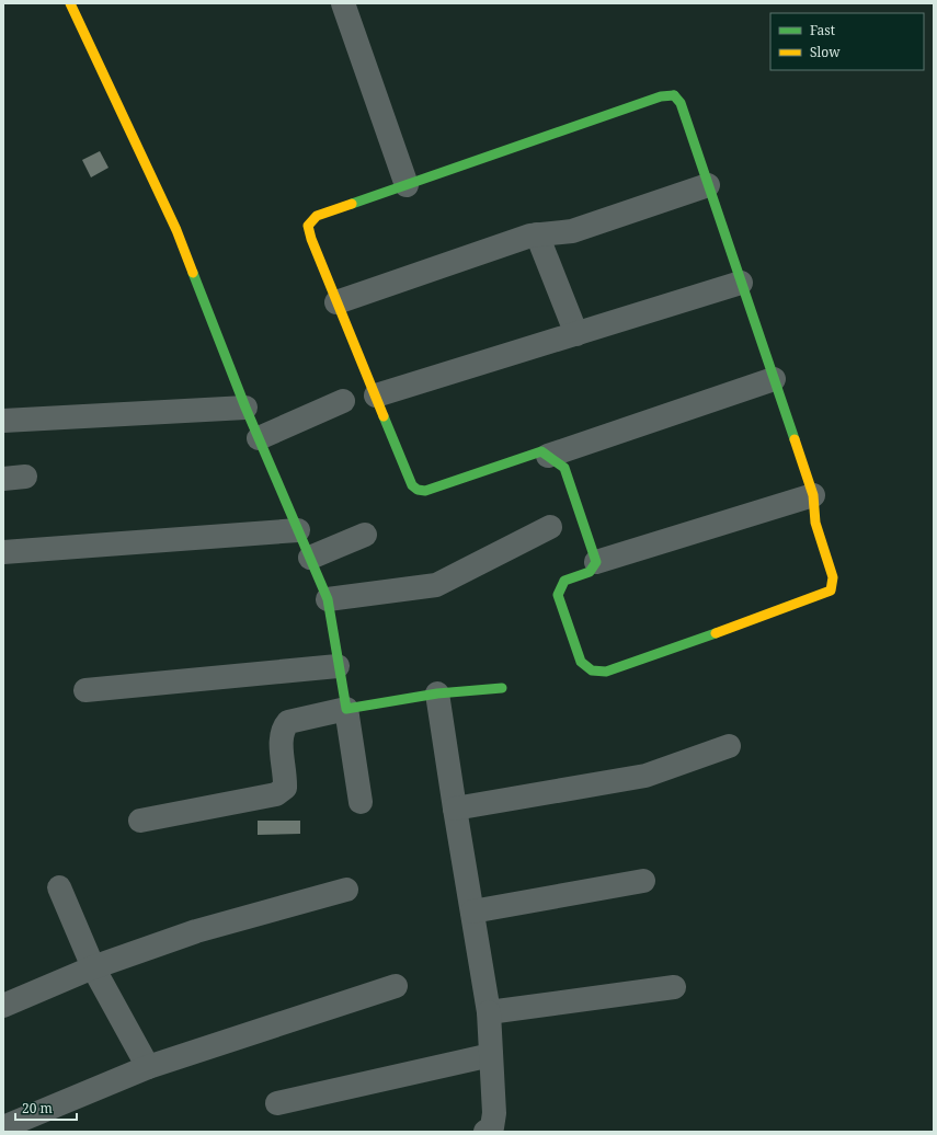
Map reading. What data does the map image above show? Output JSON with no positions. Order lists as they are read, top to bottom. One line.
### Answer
{"legend":["Fast","Slow"],"scale_bar":"20 m"}
